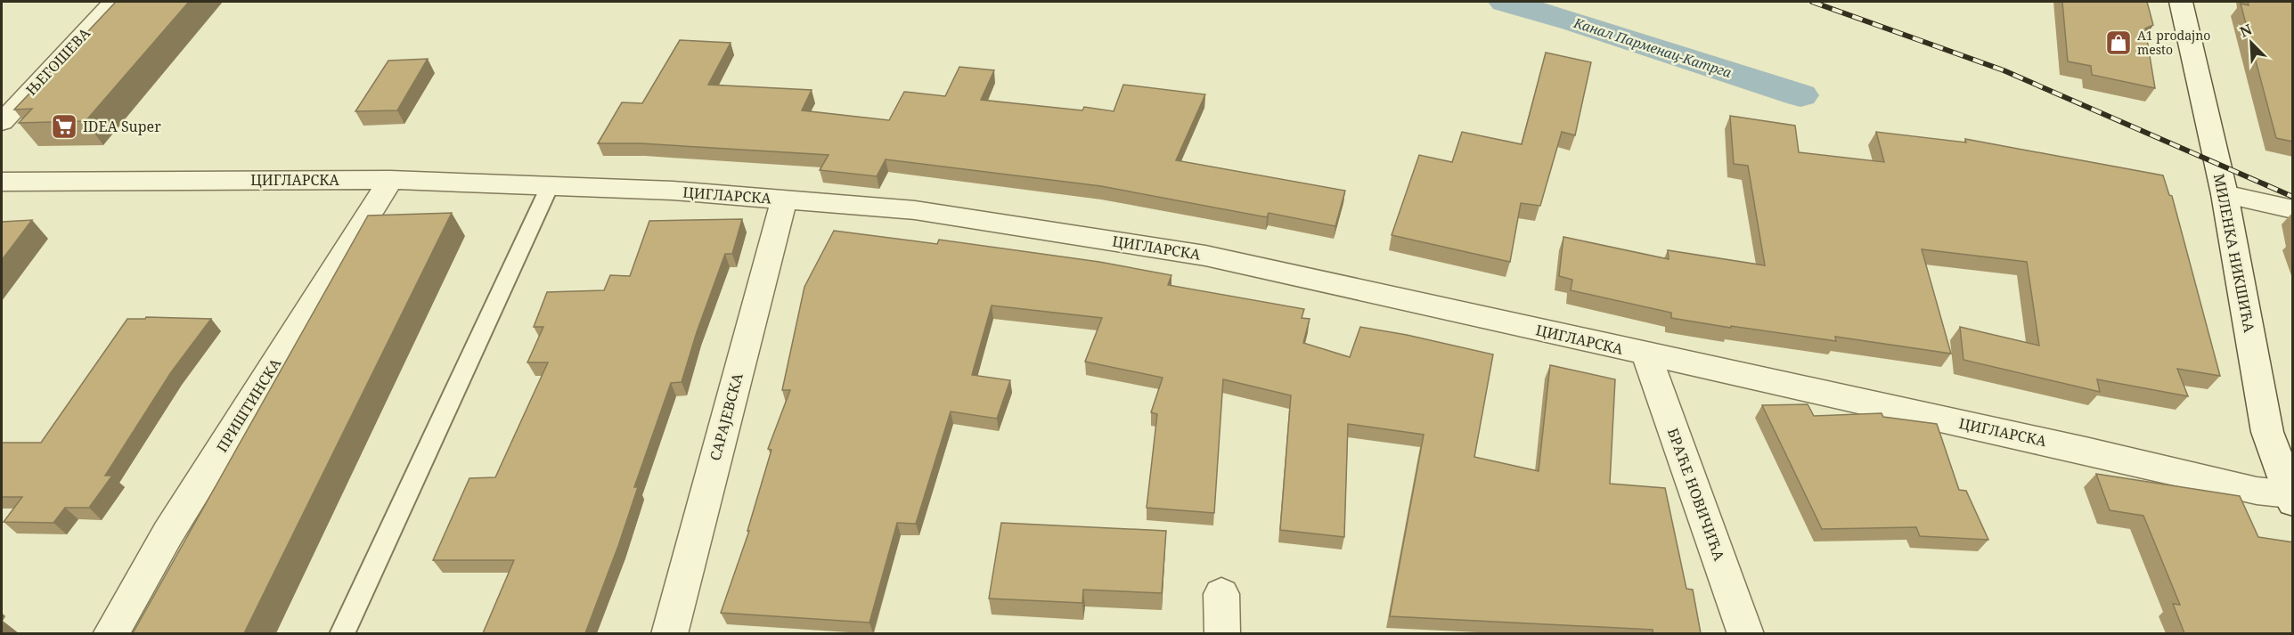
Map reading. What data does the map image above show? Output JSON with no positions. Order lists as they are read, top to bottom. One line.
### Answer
{"streets":{"street":["ЊЕГОШЕВА","ЦИГЛАРСКА","МИЛЕНКА НИКШИЋА","ПРИШТИНСКА","САРАЈЕВСКА","БРАЋЕ НОВИЧИЋА"]},"crossings":[["ЦИГЛАРСКА","МИЛЕНКА НИКШИЋА"],["ЦИГЛАРСКА","ПРИШТИНСКА"],["ЦИГЛАРСКА","САРАЈЕВСКА"],["ЦИГЛАРСКА","БРАЋЕ НОВИЧИЋА"]],"water":["Канал Парменац-Катрга"],"places":{"shop":["A1 prodajno mesto"],"supermarket":["IDEA Super"]},"north":"top left"}
